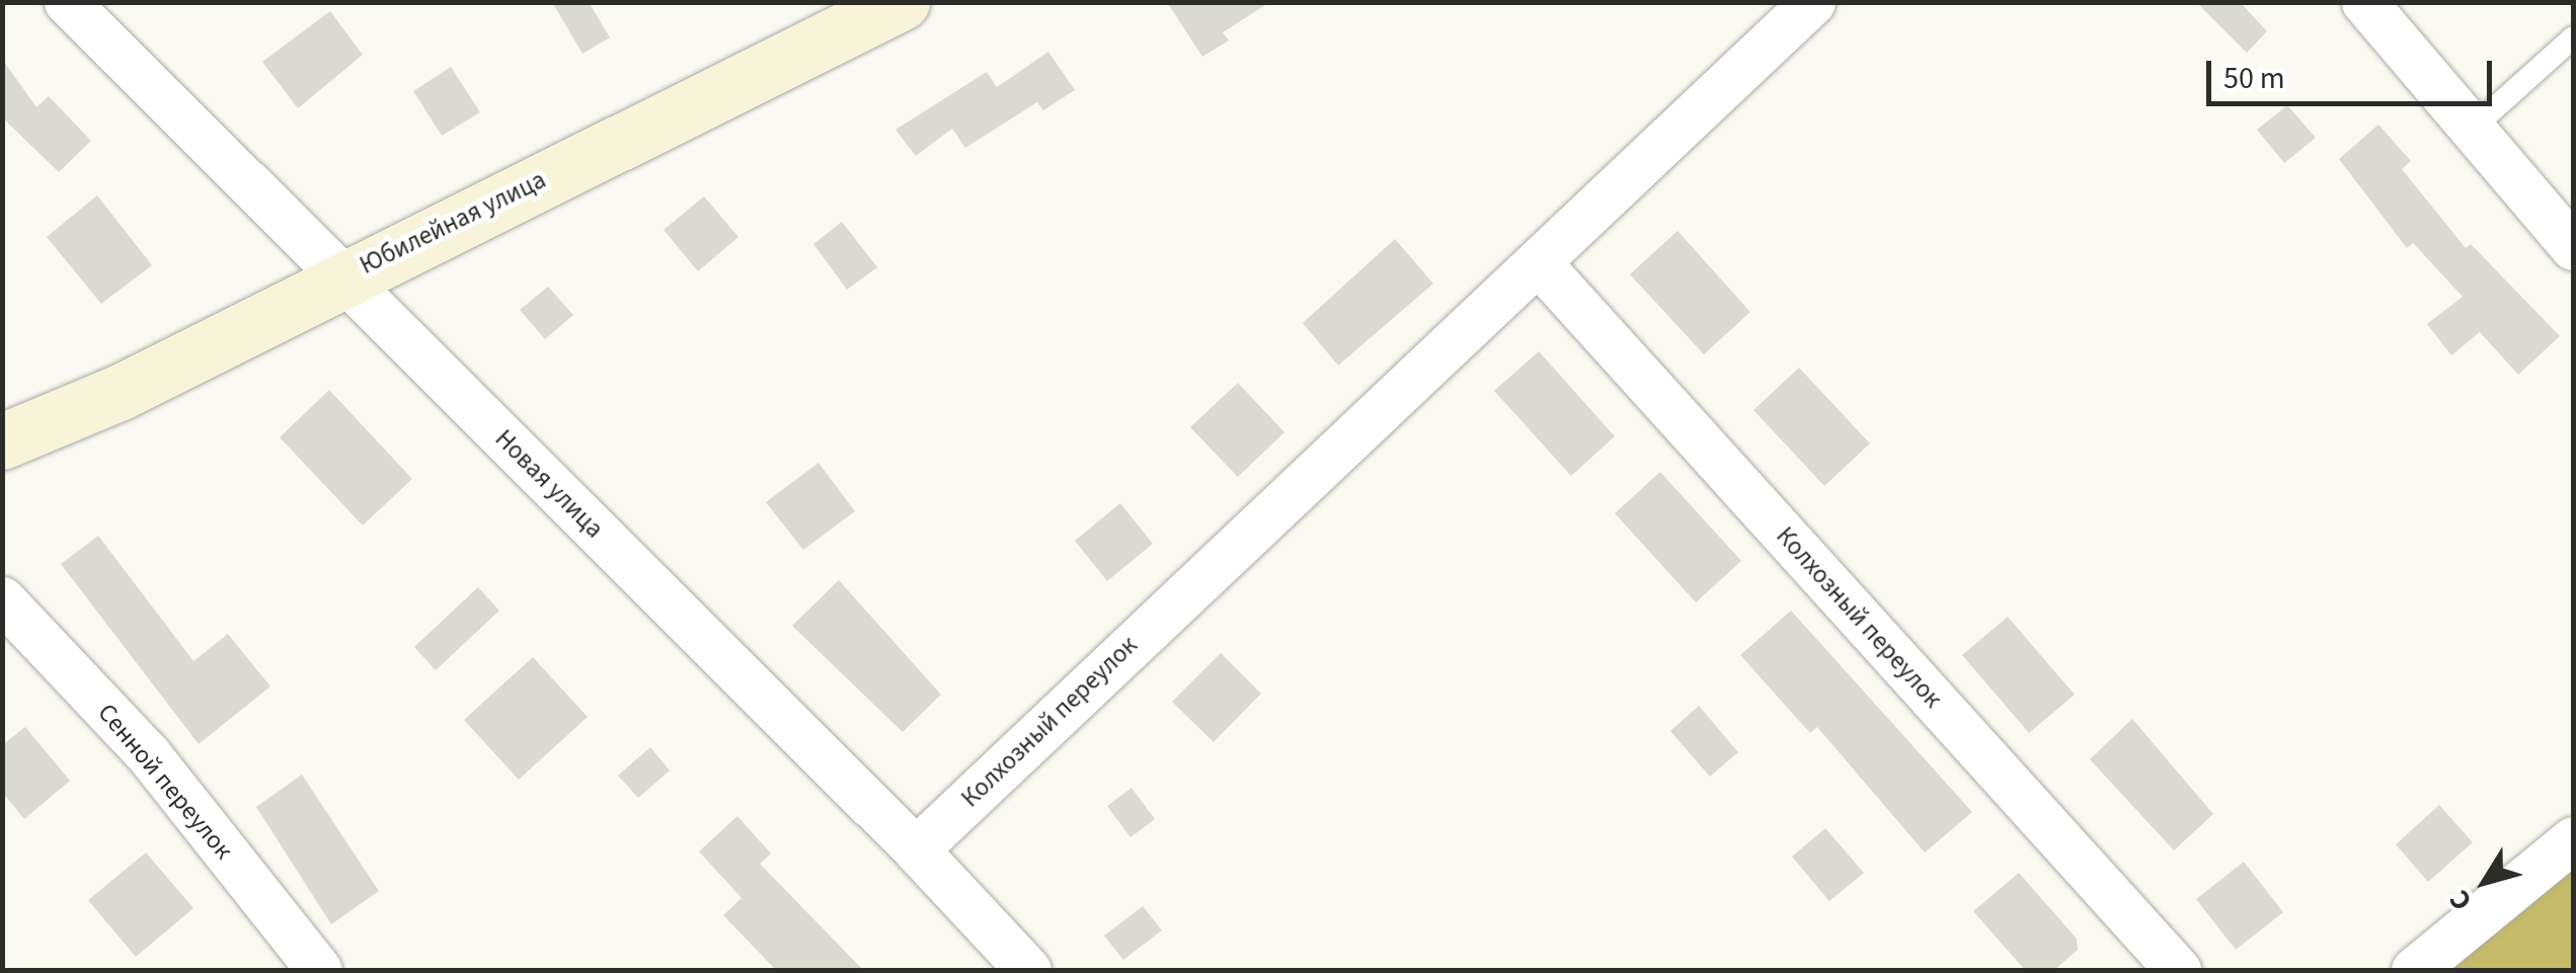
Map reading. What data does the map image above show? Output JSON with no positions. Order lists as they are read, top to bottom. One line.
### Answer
{"streets":{"street":["Юбилейная улица","Новая улица","Колхозный переулок","Сенной переулок"]},"crossings":[["Юбилейная улица","Новая улица"],["Новая улица","Колхозный переулок"]],"scale_bar":"50 m","north":"bottom left"}
